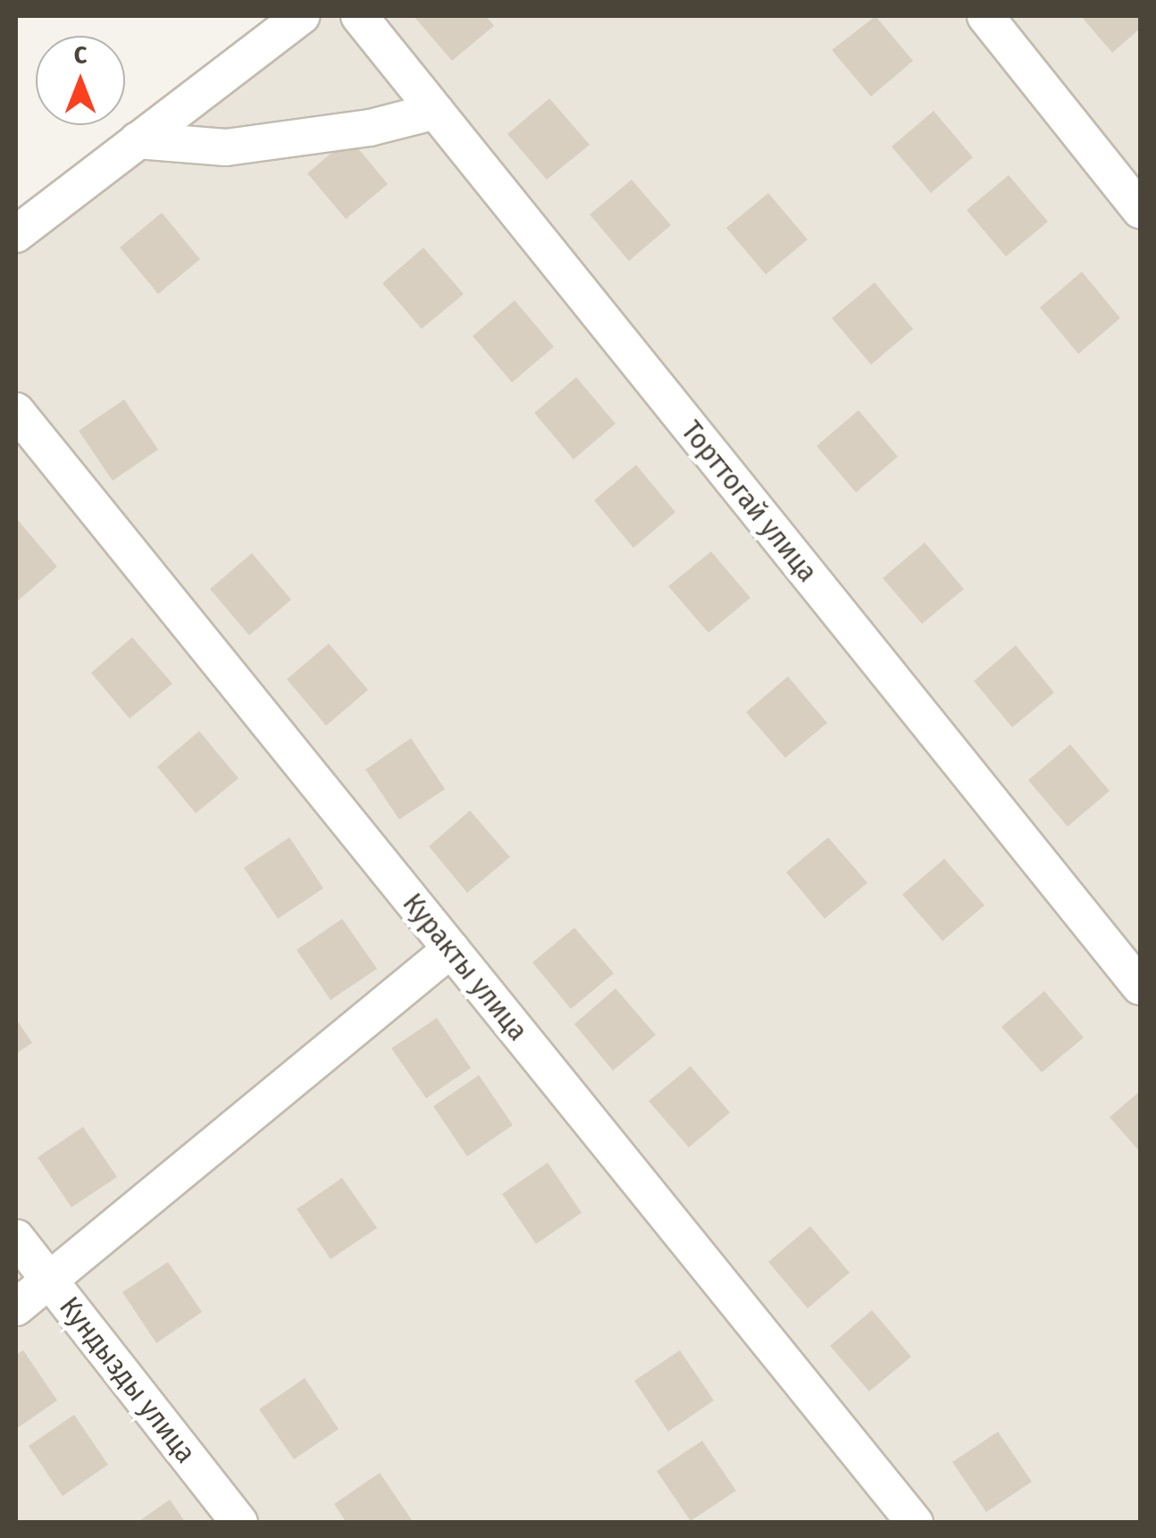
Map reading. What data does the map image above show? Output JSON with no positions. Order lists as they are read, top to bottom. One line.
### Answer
{"streets":{"street":["Торттогай улица","Куракты улица","Кундызды улица"]},"north":"top"}
